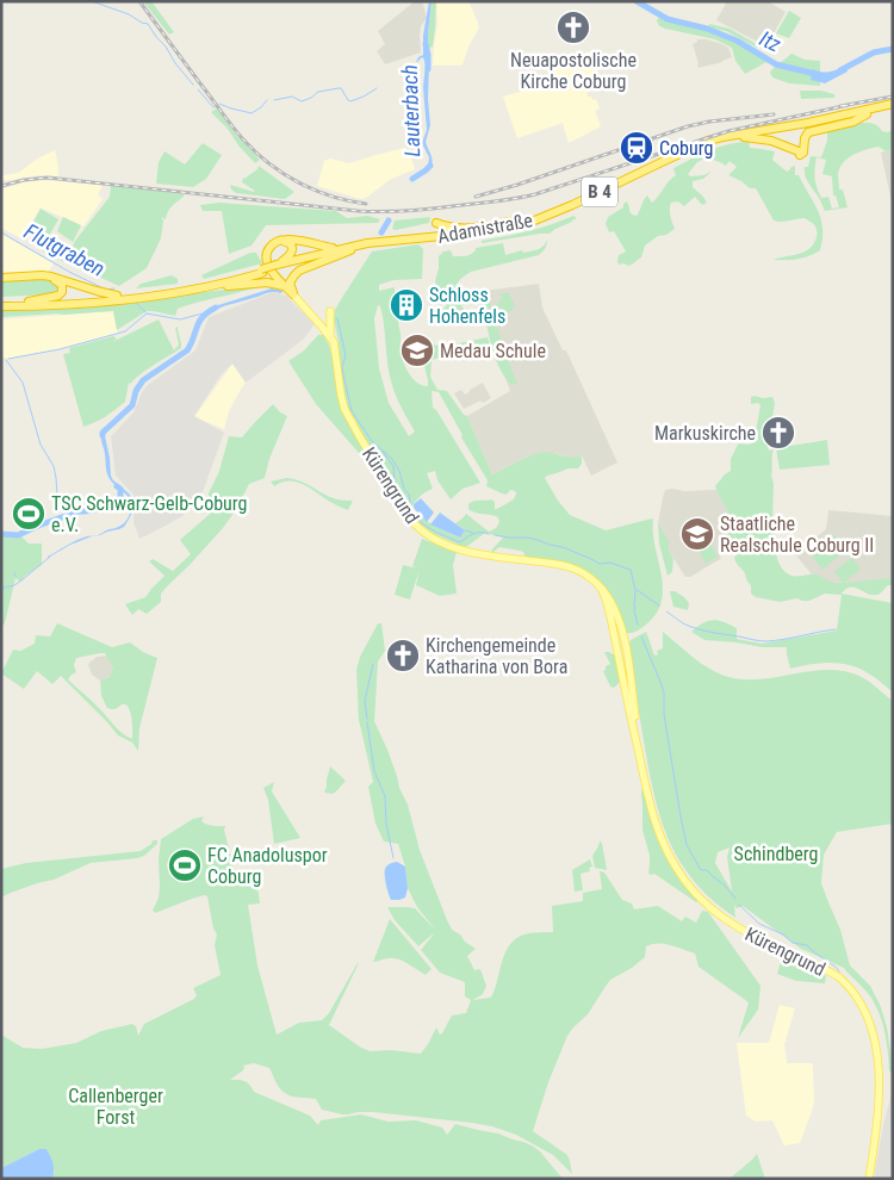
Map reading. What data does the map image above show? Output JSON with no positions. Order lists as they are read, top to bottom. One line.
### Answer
{"streets":{"highway":["B 4","Adamistraße"],"main road":["Kürengrund"]},"crossings":[["B 4","Adamistraße"]],"water":["Itz","Lauterbach","Flutgraben"],"parks":["Schindberg","Callenberger Forst"],"places":{"church":["Neuapostolische Kirche Coburg","Markuskirche","Kirchengemeinde Katharina von Bora"],"station":["Coburg"],"building":["Schloss Hohenfels"],"school or university":["Medau Schule","Staatliche Realschule Coburg II"],"sports":["TSC Schwarz-Gelb-Coburg e.V.","FC Anadoluspor Coburg"]}}
